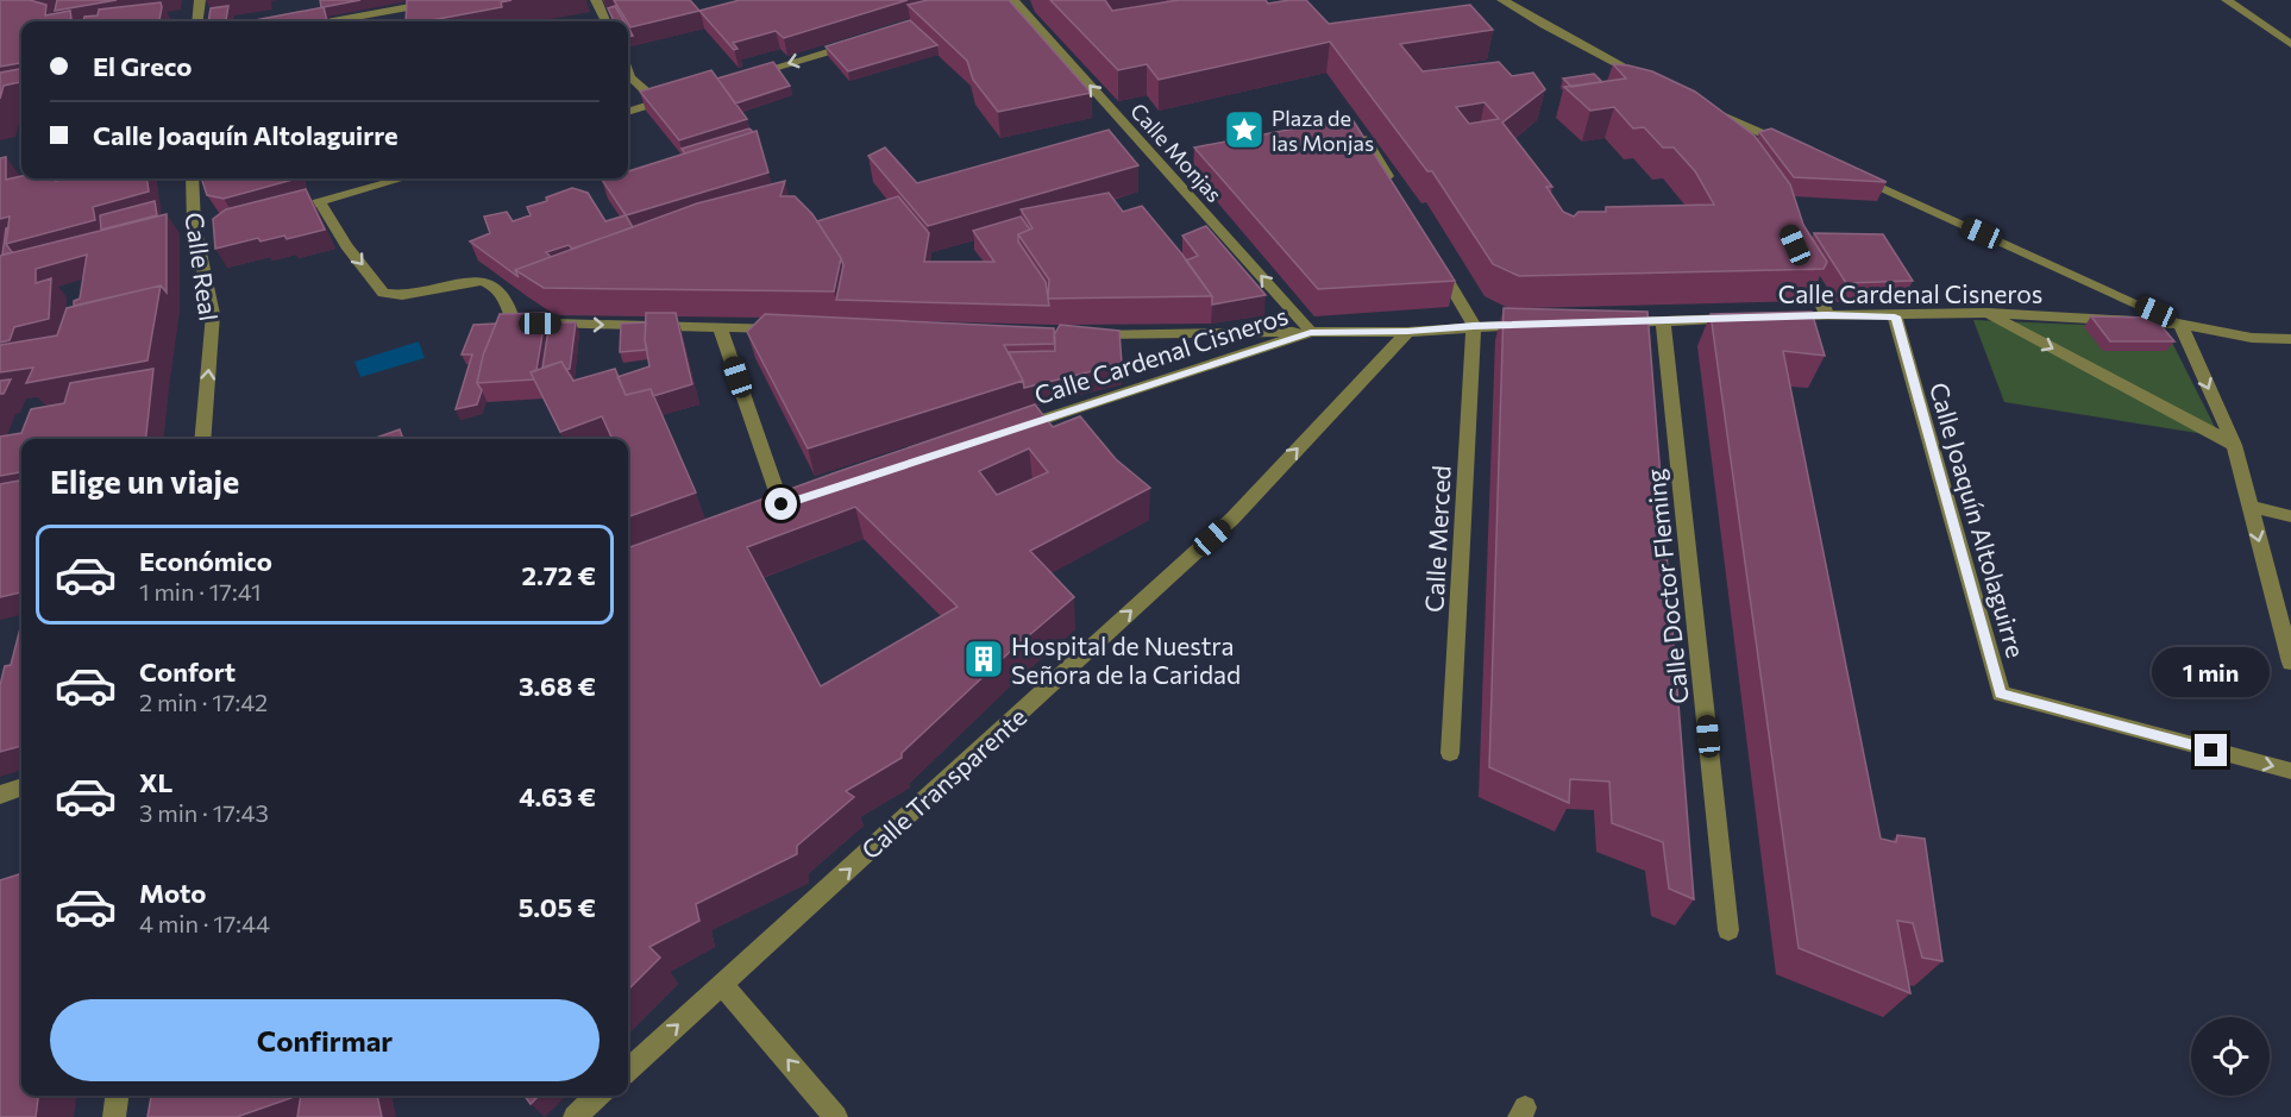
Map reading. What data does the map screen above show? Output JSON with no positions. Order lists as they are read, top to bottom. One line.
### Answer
{"streets":{"street":["Calle Monjas","Calle Real","Calle Cardenal Cisneros","Calle Joaquín Altolaguirre","Calle Merced","Calle Doctor Fleming","Calle Transparente"]},"crossings":[["Calle Monjas","Calle Cardenal Cisneros"],["Calle Cardenal Cisneros","Calle Joaquín Altolaguirre"],["Calle Cardenal Cisneros","Calle Merced"],["Calle Cardenal Cisneros","Calle Doctor Fleming"],["Calle Cardenal Cisneros","Calle Transparente"]],"one_way":["Calle Monjas","Calle Real","Calle Joaquín Altolaguirre","Calle Transparente"],"places":{"place":["Plaza de las Monjas"],"building":["Hospital de Nuestra Señora de la Caridad"]},"page":{"banner":["El Greco","Calle Joaquín Altolaguirre"],"heading":"Elige un viaje","list":[{"name":"Económico","note":"1 min · 17:41","value":"2.72 €"},{"name":"Confort","note":"2 min · 17:42","value":"3.68 €"},{"name":"XL","note":"3 min · 17:43","value":"4.63 €"},{"name":"Moto","note":"4 min · 17:44","value":"5.05 €"}],"bubble":"1 min","buttons":"Confirmar"}}
